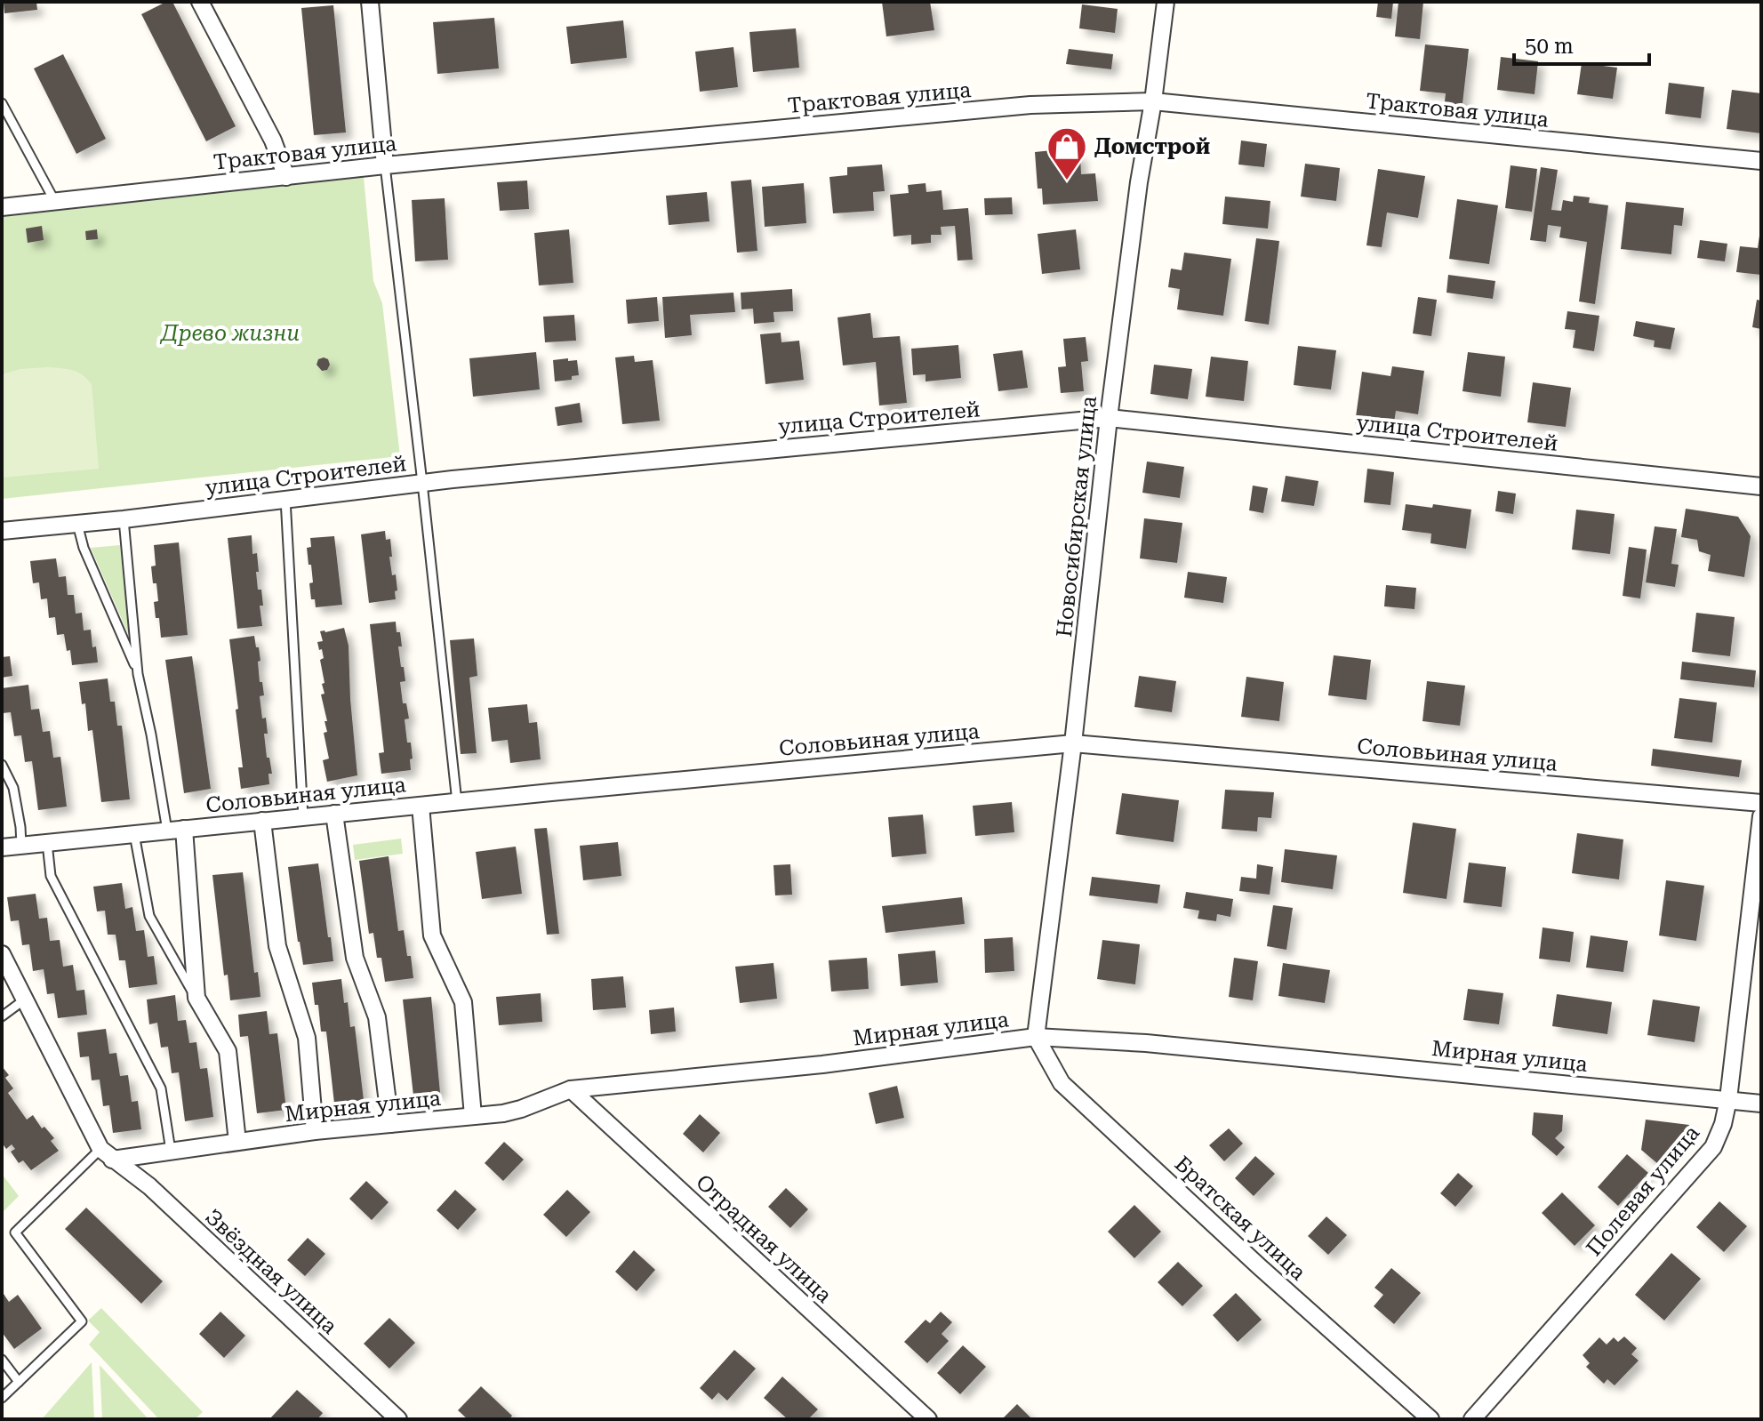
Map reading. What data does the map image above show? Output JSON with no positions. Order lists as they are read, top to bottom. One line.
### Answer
{"streets":{"street":["Трактовая улица","улица Строителей","Новосибирская улица","Соловьиная улица","Мирная улица","Полевая улица","Братская улица","Отрадная улица","Звёздная улица"]},"crossings":[["Трактовая улица","Новосибирская улица"],["улица Строителей","Новосибирская улица"],["Новосибирская улица","Соловьиная улица"],["Новосибирская улица","Мирная улица"],["Новосибирская улица","Братская улица"],["Мирная улица","Полевая улица"],["Мирная улица","Братская улица"],["Мирная улица","Отрадная улица"],["Мирная улица","Звёздная улица"]],"parks":["Древо жизни"],"places":{"shop":["Домстрой"]},"scale_bar":"50 m"}
